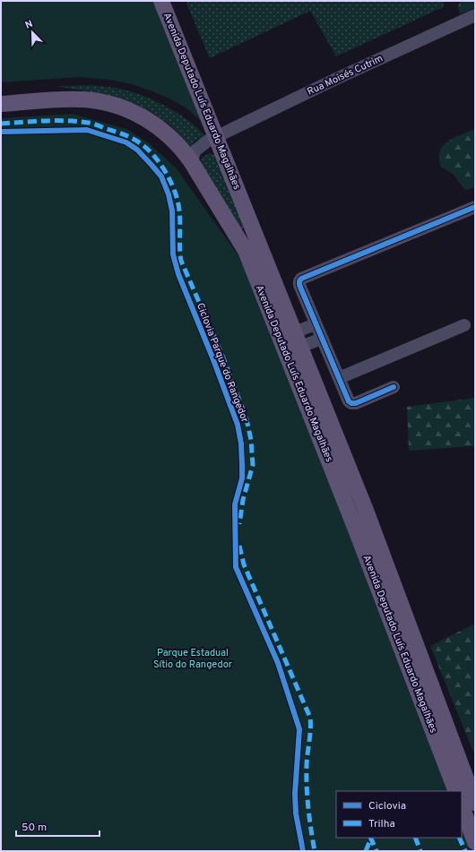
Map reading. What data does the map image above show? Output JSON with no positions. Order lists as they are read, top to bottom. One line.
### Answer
{"streets":{"main road":["Avenida Deputado Luís Eduardo Magalhães"],"street":["Rua Moisés Cutrim"],"cycle path":["Ciclovia Parque do Rangedor"]},"crossings":[["Rua Moisés Cutrim","Avenida Deputado Luís Eduardo Magalhães"]],"parks":["Parque Estadual Sítio do Rangedor"],"legend":["Ciclovia","Trilha"],"scale_bar":"50 m","north":"top left"}
